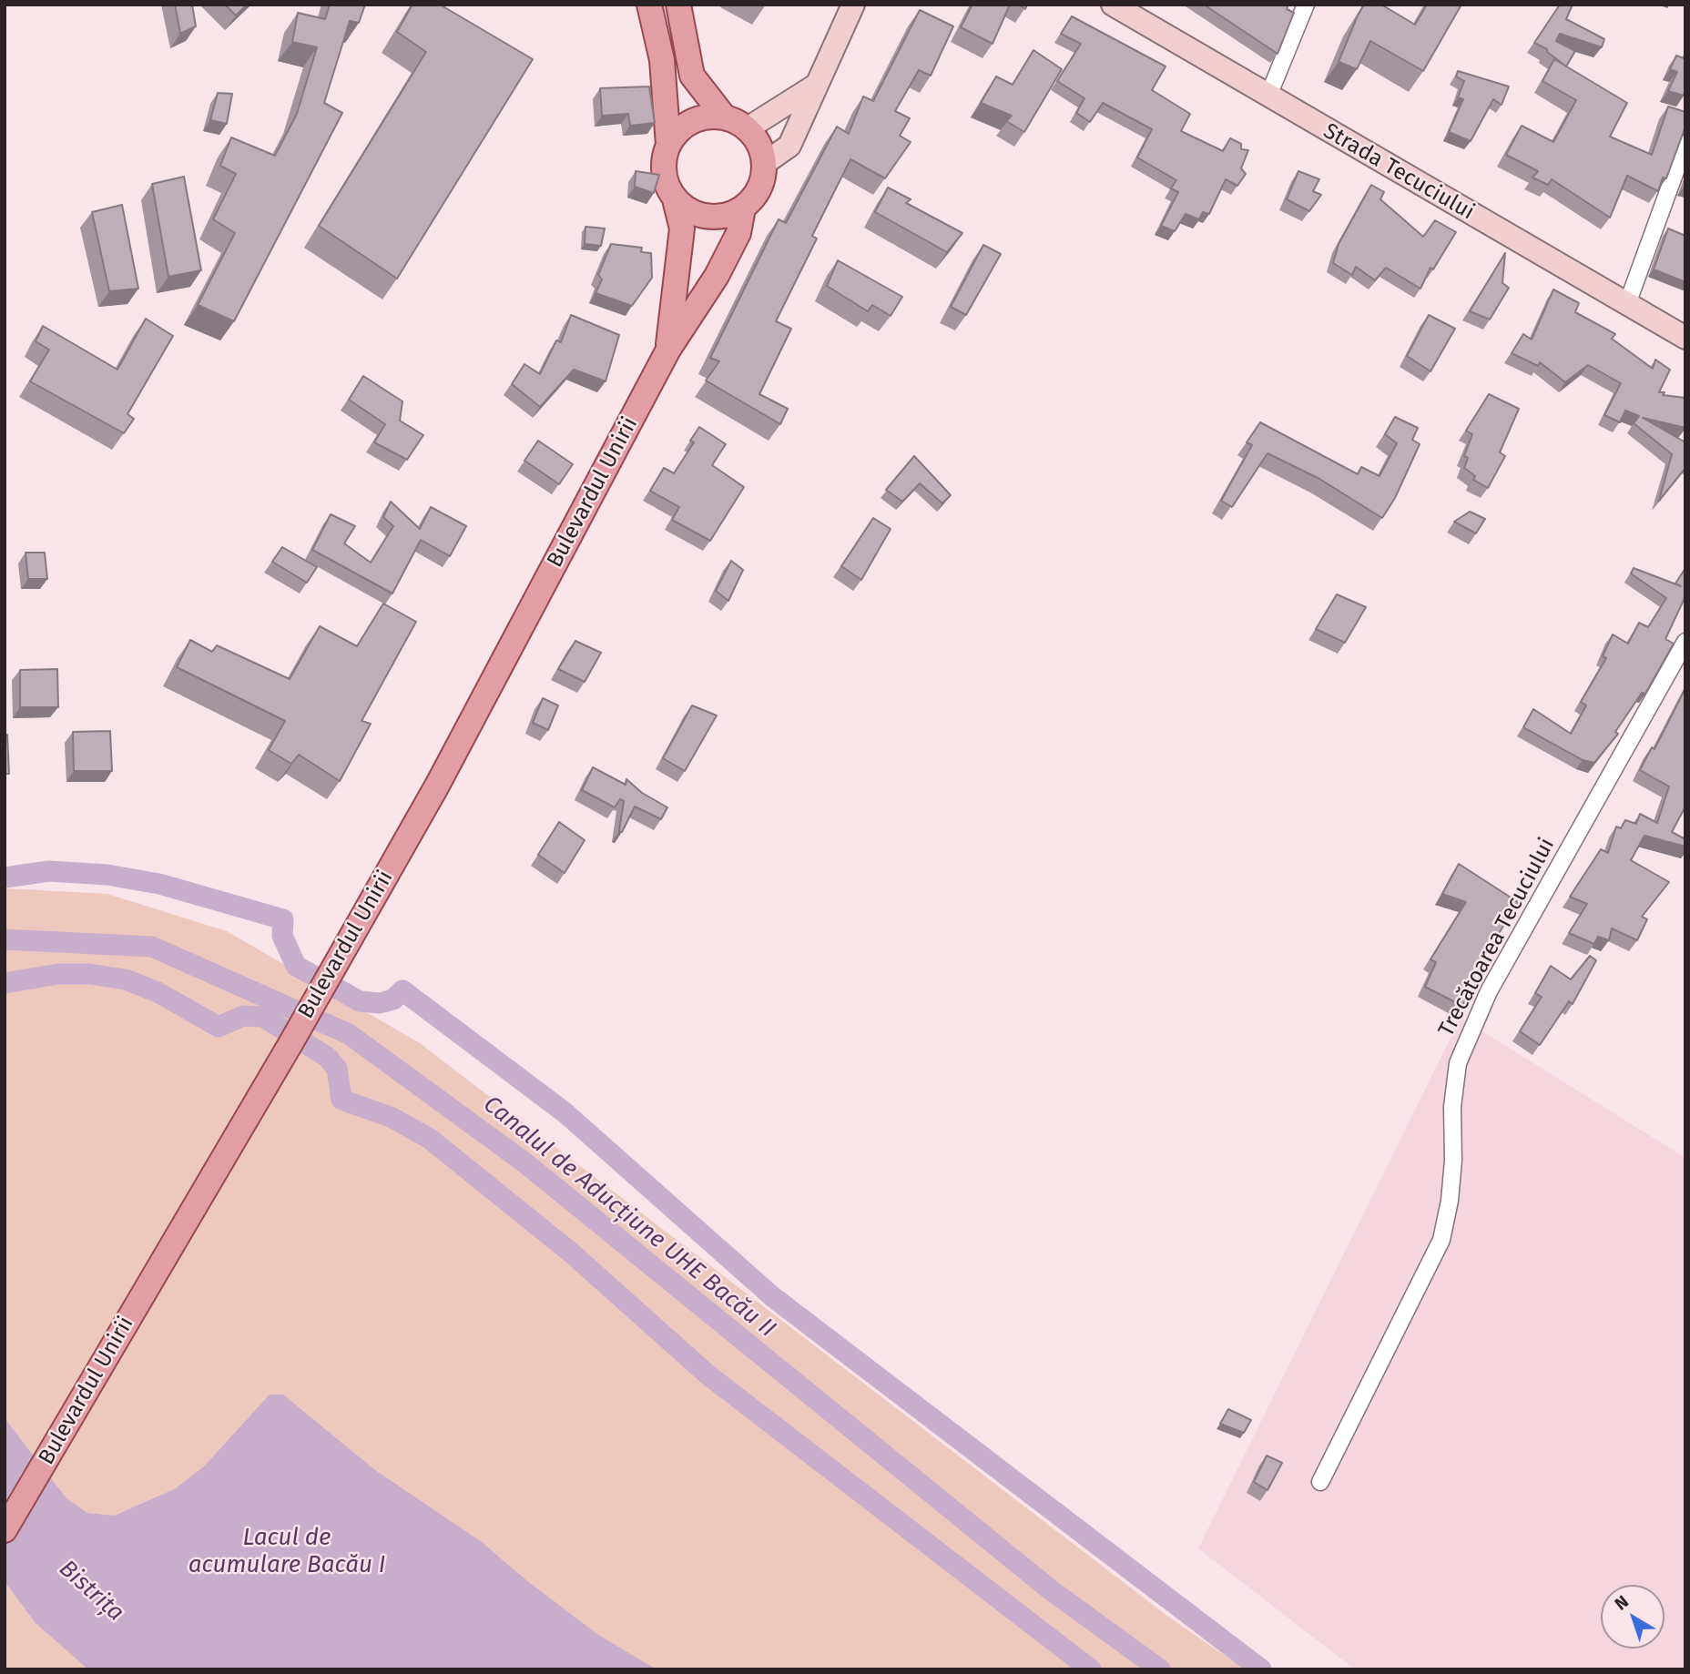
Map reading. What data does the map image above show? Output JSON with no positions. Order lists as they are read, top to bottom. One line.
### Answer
{"streets":{"main road":["Strada Tecuciului","Bulevardul Unirii"],"street":["Trecătoarea Tecuciului"]},"water":["Canalul de Aducțiune UHE Bacău II","Lacul de acumulare Bacău I","Bistrița"],"north":"top left"}
